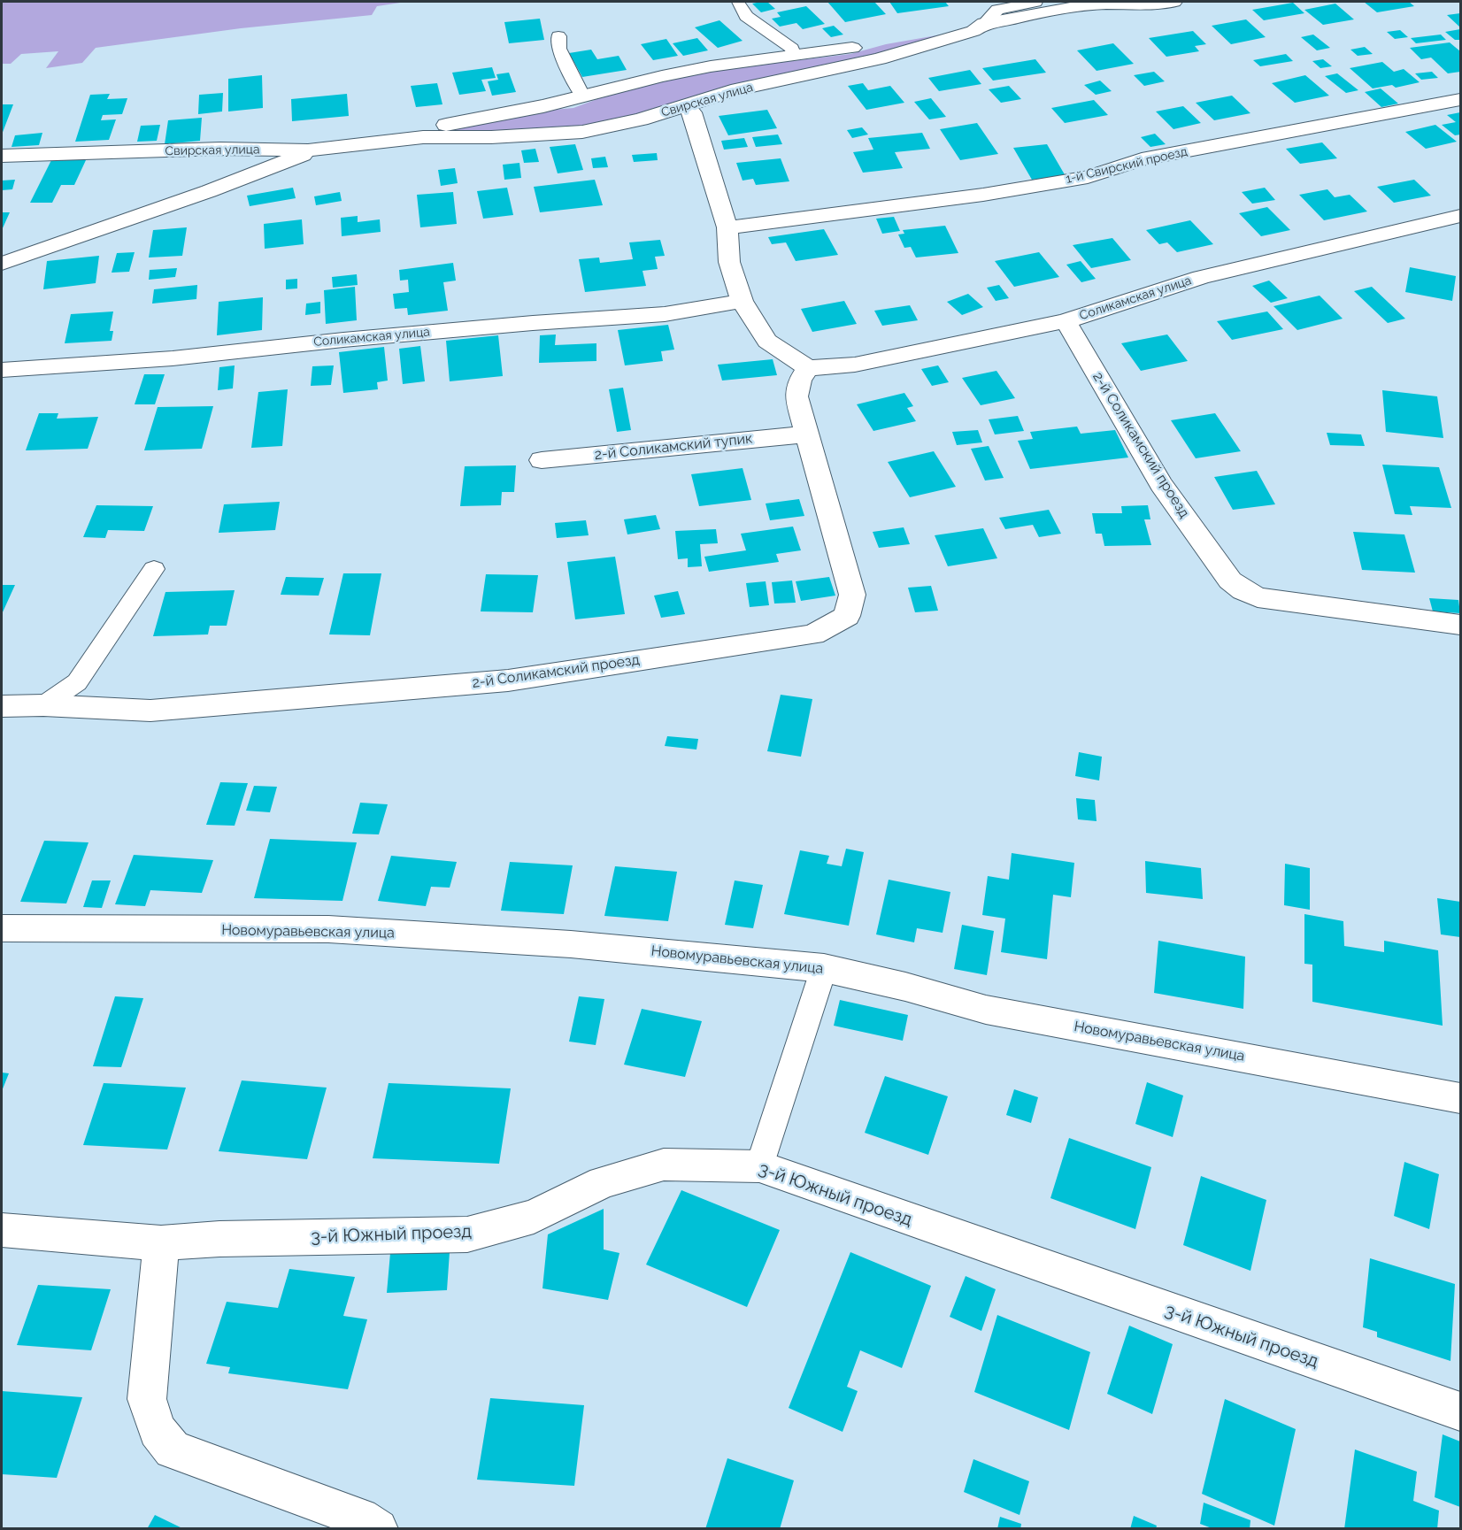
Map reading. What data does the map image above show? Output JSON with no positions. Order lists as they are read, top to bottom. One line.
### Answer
{"streets":{"street":["Свирская улица","1-й Свирский проезд","Соликамская улица","2-й Соликамский проезд","2-й Соликамский тупик","Новомуравьевская улица","3-й Южный проезд"]},"crossings":[["Соликамская улица","2-й Соликамский проезд"],["2-й Соликамский проезд","2-й Соликамский тупик"]]}
